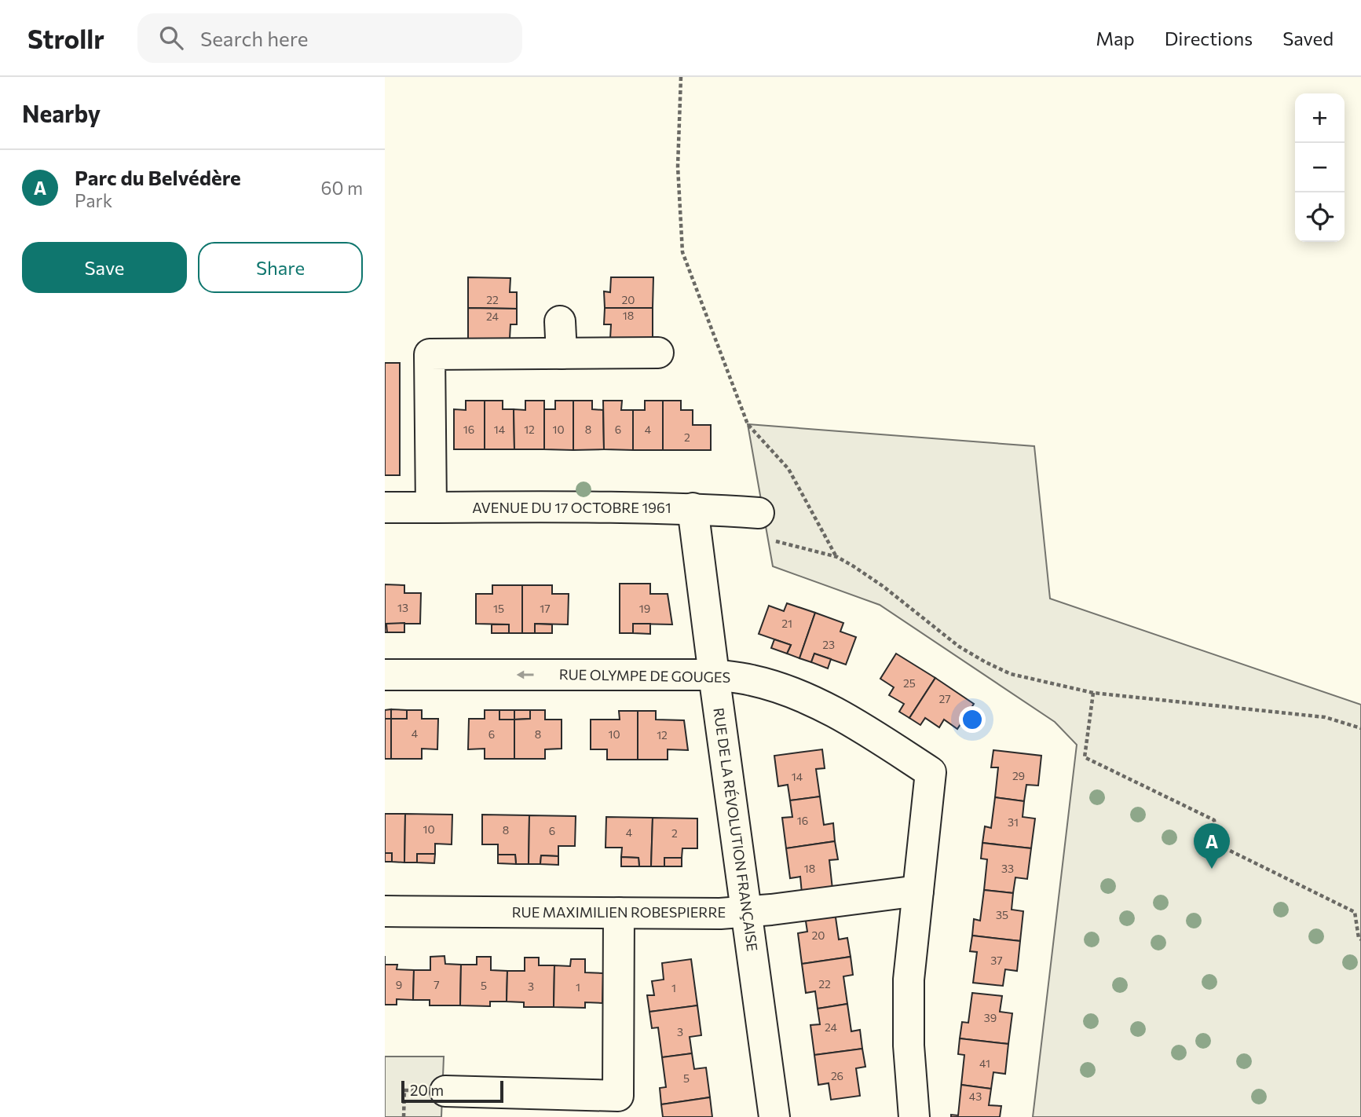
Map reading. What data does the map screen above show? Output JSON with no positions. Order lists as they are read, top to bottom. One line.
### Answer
{"streets":{"street":["AVENUE DU 17 OCTOBRE 1961","RUE OLYMPE DE GOUGES","RUE DE LA RÉVOLUTION FRANÇAISE","RUE MAXIMILIEN ROBESPIERRE"]},"crossings":[["AVENUE DU 17 OCTOBRE 1961","RUE DE LA RÉVOLUTION FRANÇAISE"],["RUE OLYMPE DE GOUGES","RUE DE LA RÉVOLUTION FRANÇAISE"],["RUE OLYMPE DE GOUGES","RUE MAXIMILIEN ROBESPIERRE"],["RUE DE LA RÉVOLUTION FRANÇAISE","RUE MAXIMILIEN ROBESPIERRE"]],"one_way":["RUE OLYMPE DE GOUGES"],"house_numbers":["22","20","18","24","16","14","12","10","8","6","4","2","13","15","17","19","21","23","25","27","4","6","8","10","12","29","14","16","31","10","8","6","4","2","18","33","35","20","37","22","9","7","5","3","1","1","39","24","3","41","26","5","43"],"scale_bar":"20 m","page":{"header":"Strollr","search":"Search here","nav":["Map","Directions","Saved"],"heading":"Nearby","map_buttons":["+","−"],"list":[{"mark":"A","name":"Parc du Belvédère","note":"Park","value":"60 m"}],"buttons":["Save","Share"],"pins":"A","scale":"20 m"}}
